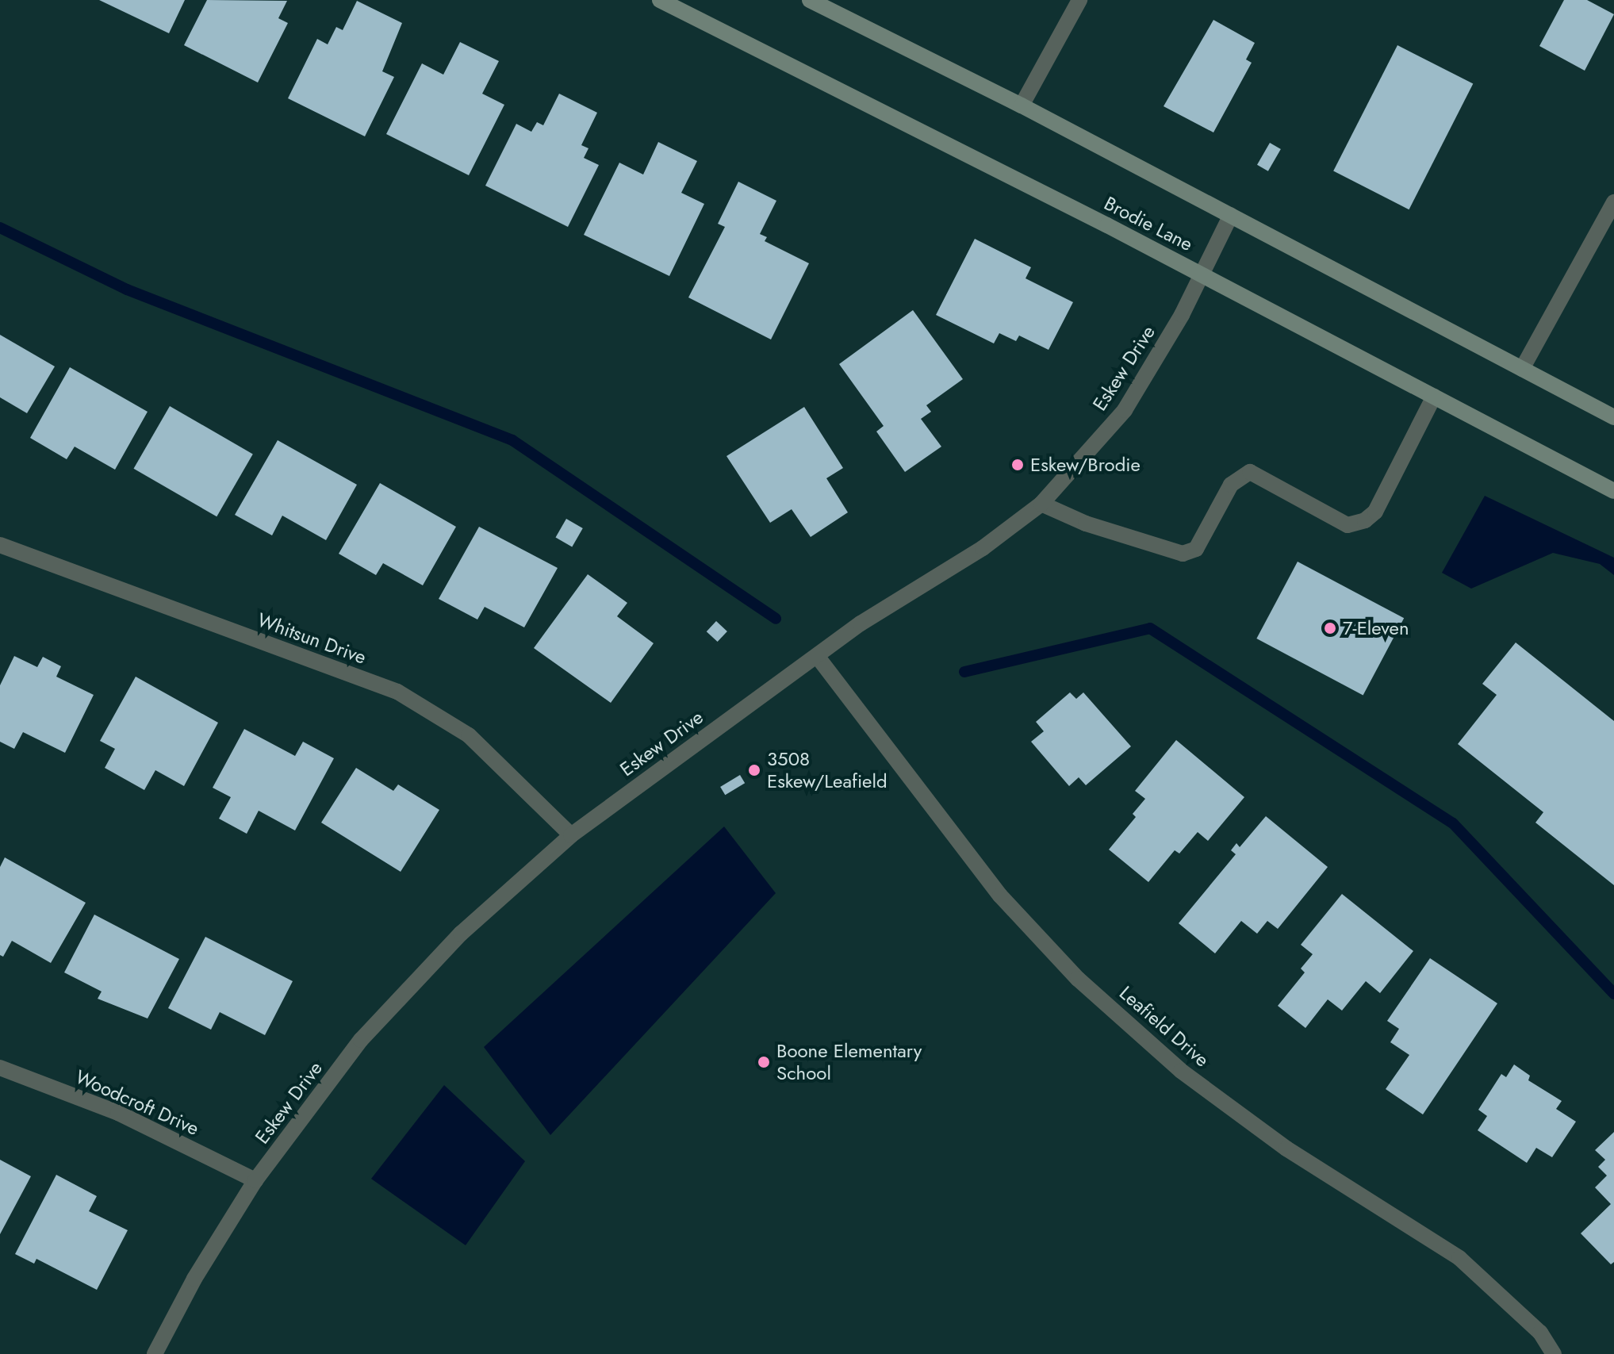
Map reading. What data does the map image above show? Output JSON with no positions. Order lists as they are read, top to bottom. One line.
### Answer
{"streets":{"main road":["Brodie Lane"],"street":["Eskew Drive","Whitsun Drive","Leafield Drive","Woodcroft Drive"]},"crossings":[["Brodie Lane","Eskew Drive"],["Eskew Drive","Whitsun Drive"],["Eskew Drive","Leafield Drive"],["Eskew Drive","Woodcroft Drive"]],"places":["Eskew/Brodie","7-Eleven","3508 Eskew/Leafield","Boone Elementary School"]}
